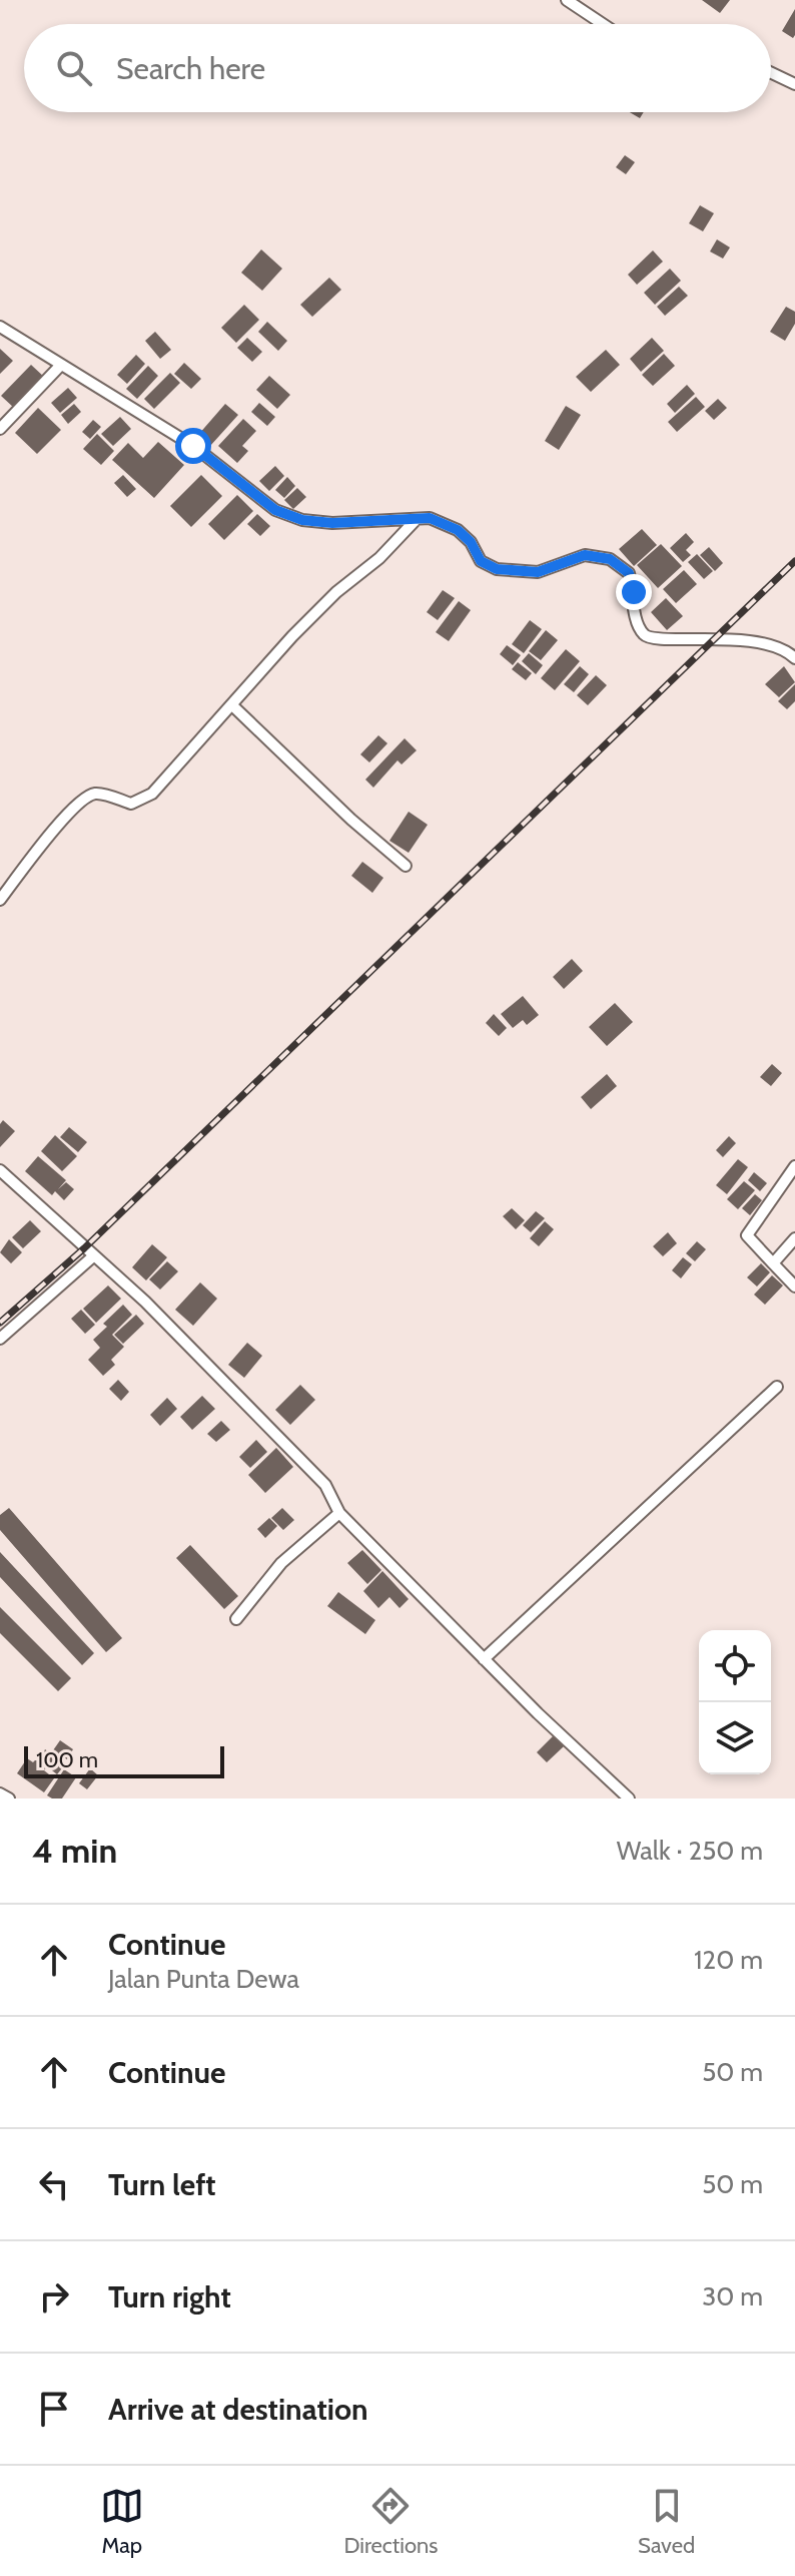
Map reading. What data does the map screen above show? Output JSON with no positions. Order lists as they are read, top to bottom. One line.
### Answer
{"scale_bar":"100 m","page":{"search":"Search here","scale":"100 m","heading":["4 min","Walk · 250 m"],"list":[["Continue","Jalan Punta Dewa","120 m"],["Continue","50 m"],["Turn left","50 m"],["Turn right","30 m"],"Arrive at destination"],"nav":["Map","Directions","Saved"]}}
